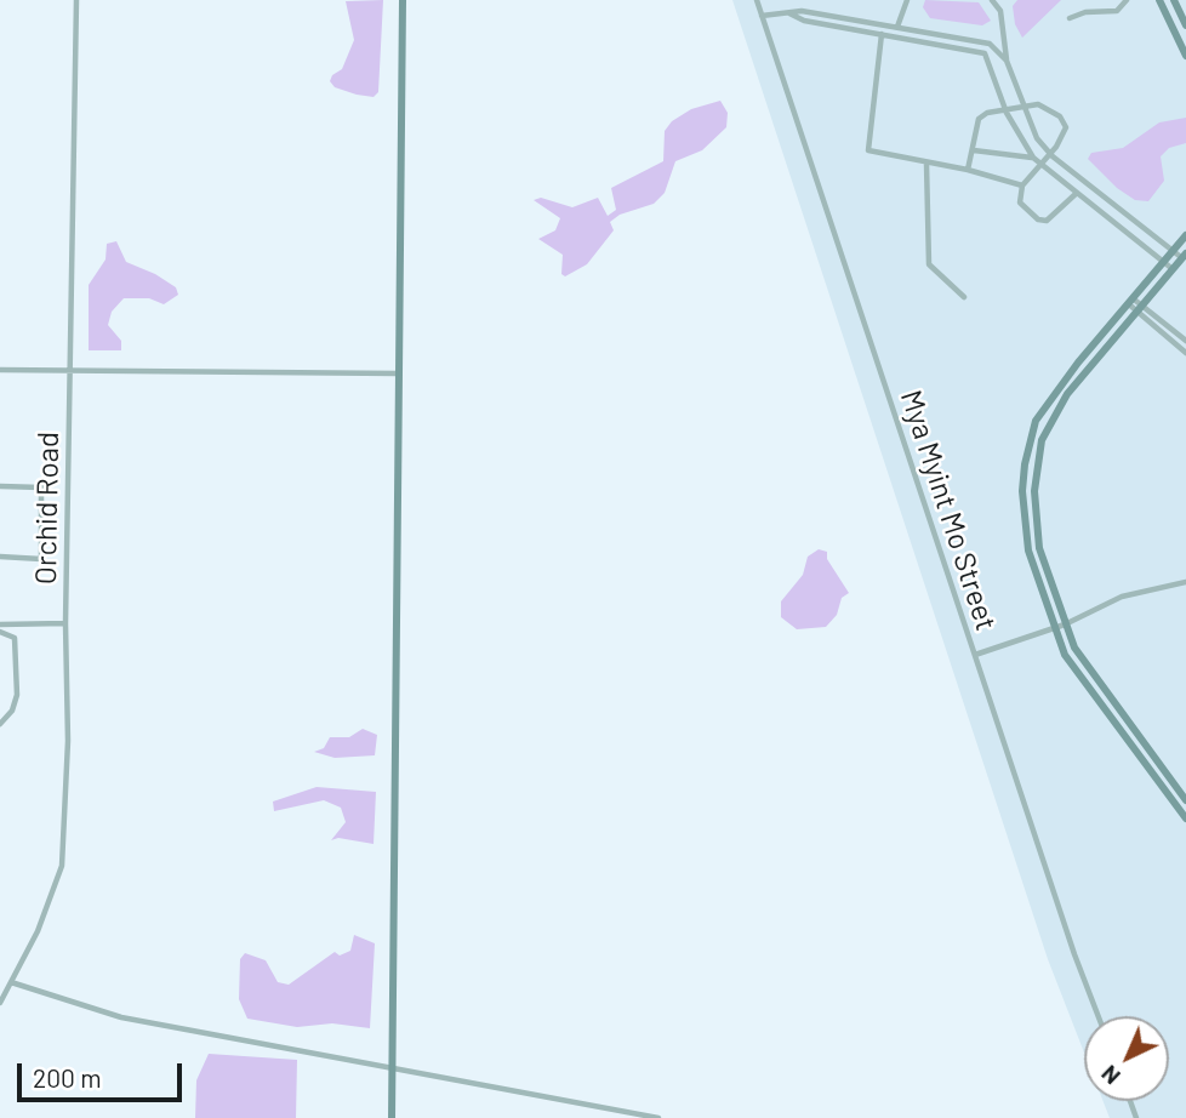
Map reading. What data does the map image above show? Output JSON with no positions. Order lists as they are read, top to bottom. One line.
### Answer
{"streets":{"street":["Orchid Road","Mya Myint Mo Street"]},"scale_bar":"200 m","north":"bottom left"}
